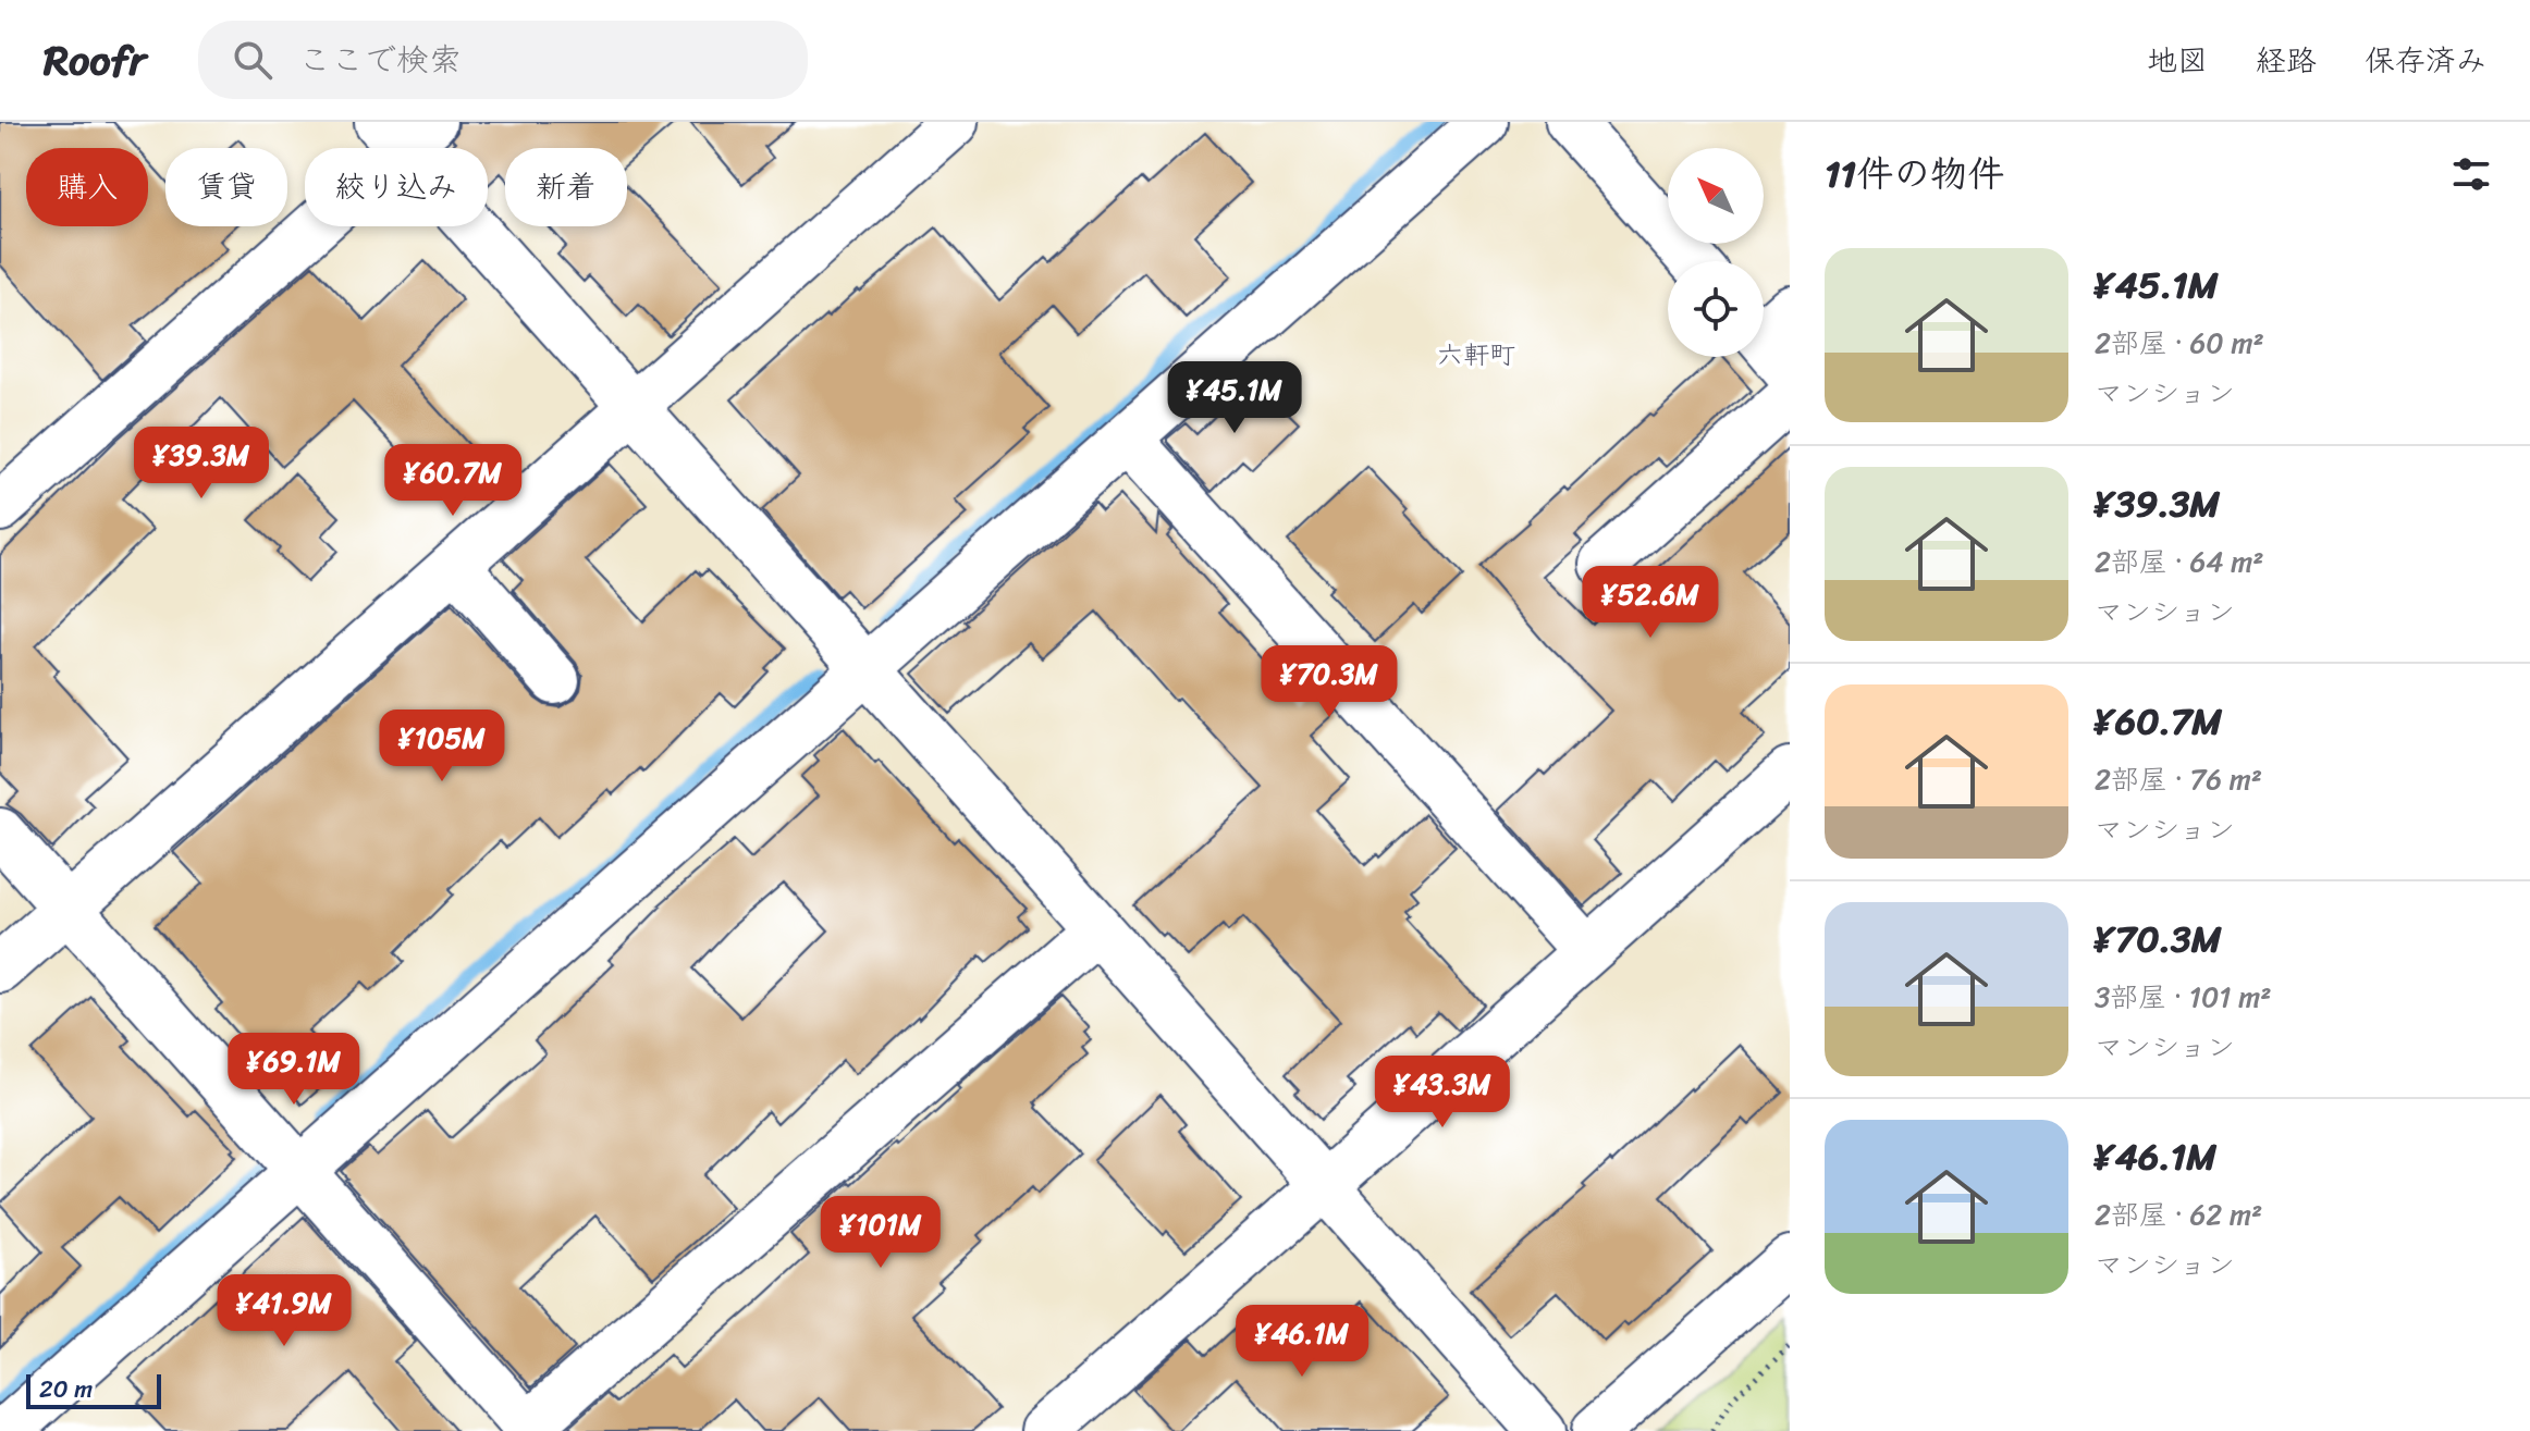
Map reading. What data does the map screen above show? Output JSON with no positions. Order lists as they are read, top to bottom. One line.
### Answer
{"districts":["六軒町"],"scale_bar":"20 m","north":"top left","page":{"header":"Roofr","search":"ここで検索","nav":["地図","経路","保存済み"],"heading":"11件の物件","chip":["購入","賃貸","絞り込み","新着"],"list":[{"name":"¥45.1M","note":"2部屋 · 60 m² · マンション"},{"name":"¥39.3M","note":"2部屋 · 64 m² · マンション"},{"name":"¥60.7M","note":"2部屋 · 76 m² · マンション"},{"name":"¥70.3M","note":"3部屋 · 101 m² · マンション"},{"name":"¥46.1M","note":"2部屋 · 62 m² · マンション"}],"price":["¥45.1M","¥39.3M","¥60.7M","¥52.6M","¥70.3M","¥105M","¥69.1M","¥43.3M","¥101M","¥41.9M","¥46.1M"],"scale":"20 m"}}
